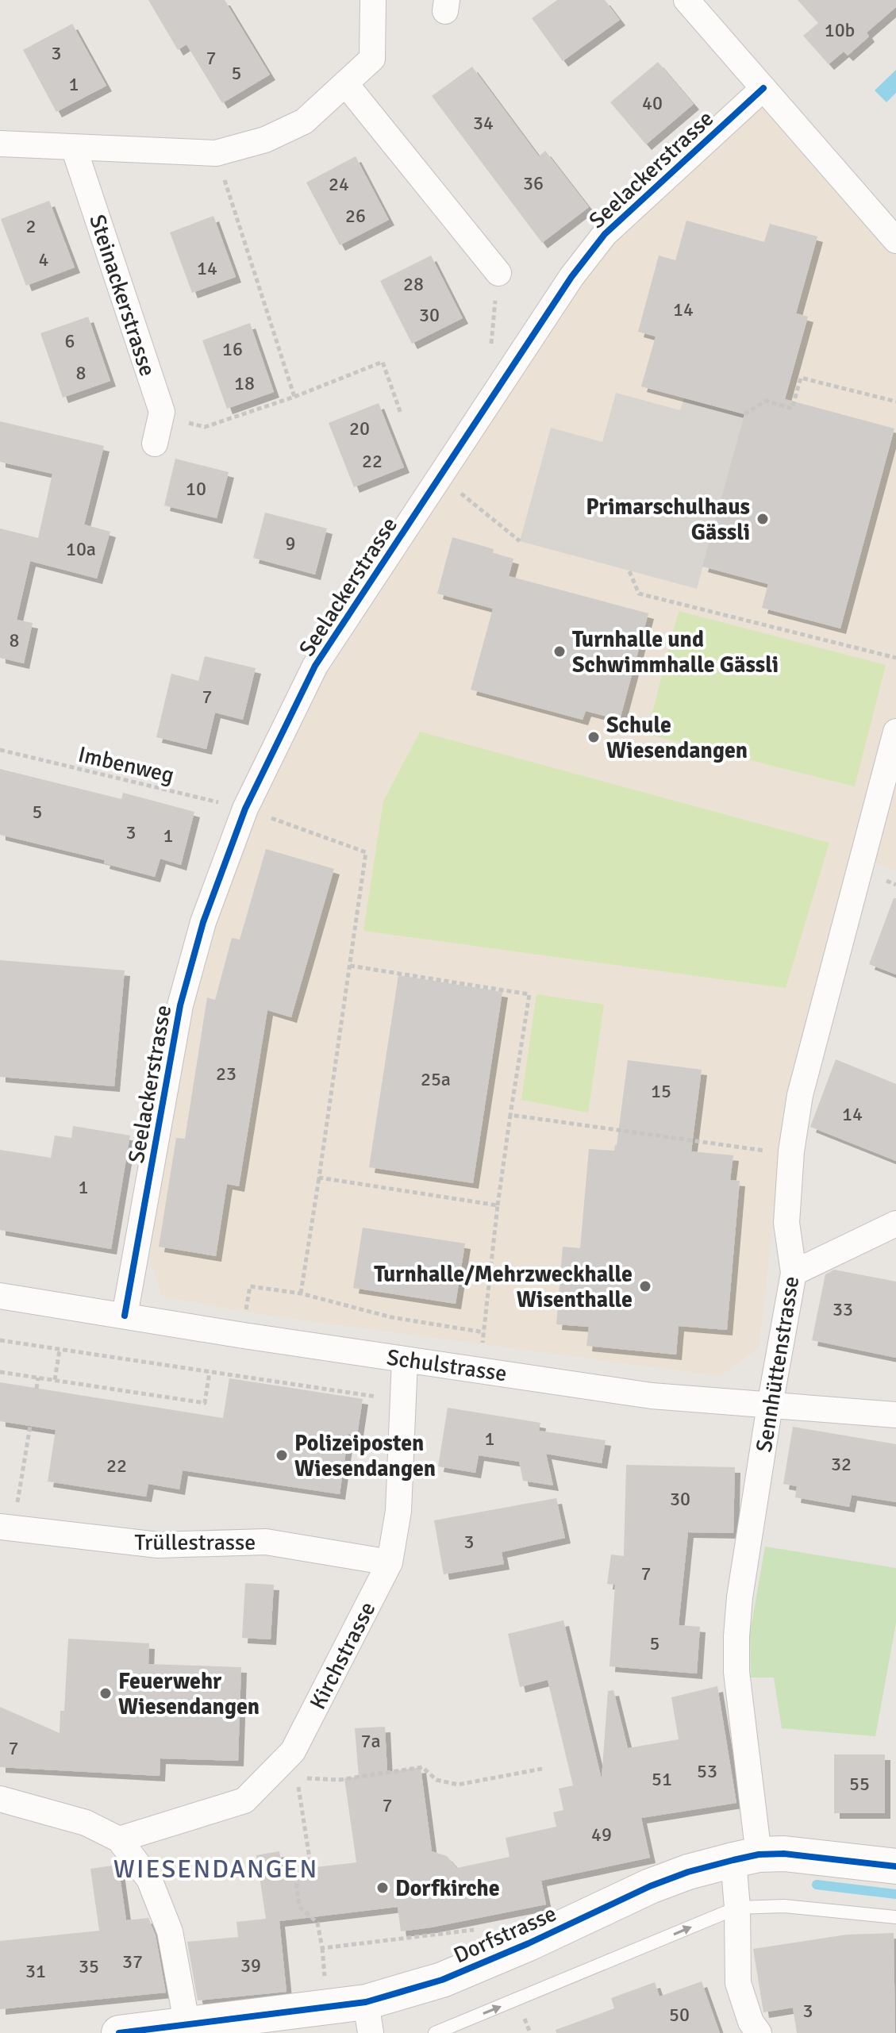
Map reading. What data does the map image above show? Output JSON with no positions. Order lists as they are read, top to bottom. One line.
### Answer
{"streets":{"main road":["Dorfstrasse"],"street":["Seelackerstrasse","Steinackerstrasse","Sennhüttenstrasse","Schulstrasse","Trüllestrasse","Kirchstrasse"],"path":["Imbenweg"]},"crossings":[["Seelackerstrasse","Imbenweg"],["Seelackerstrasse","Schulstrasse"],["Sennhüttenstrasse","Schulstrasse"],["Sennhüttenstrasse","Dorfstrasse"],["Schulstrasse","Kirchstrasse"],["Trüllestrasse","Kirchstrasse"]],"districts":["WIESENDANGEN"],"places":["Primarschulhaus Gässli","Turnhalle und Schwimmhalle Gässli","Schule Wiesendangen","Turnhalle/Mehrzweckhalle Wisenthalle","Polizeiposten Wiesendangen","Feuerwehr Wiesendangen","Dorfkirche"],"house_numbers":["10b","3","7","5","1","40","34","36","24","26","2","4","14","28","14","30","6","16","8","18","20","22","10","9","10a","8","7","5","3","1","23","25a","15","14","1","33","1","32","22","30","3","7","5","7a","7","53","51","55","7","49","37","39","35","31","3","50"]}
